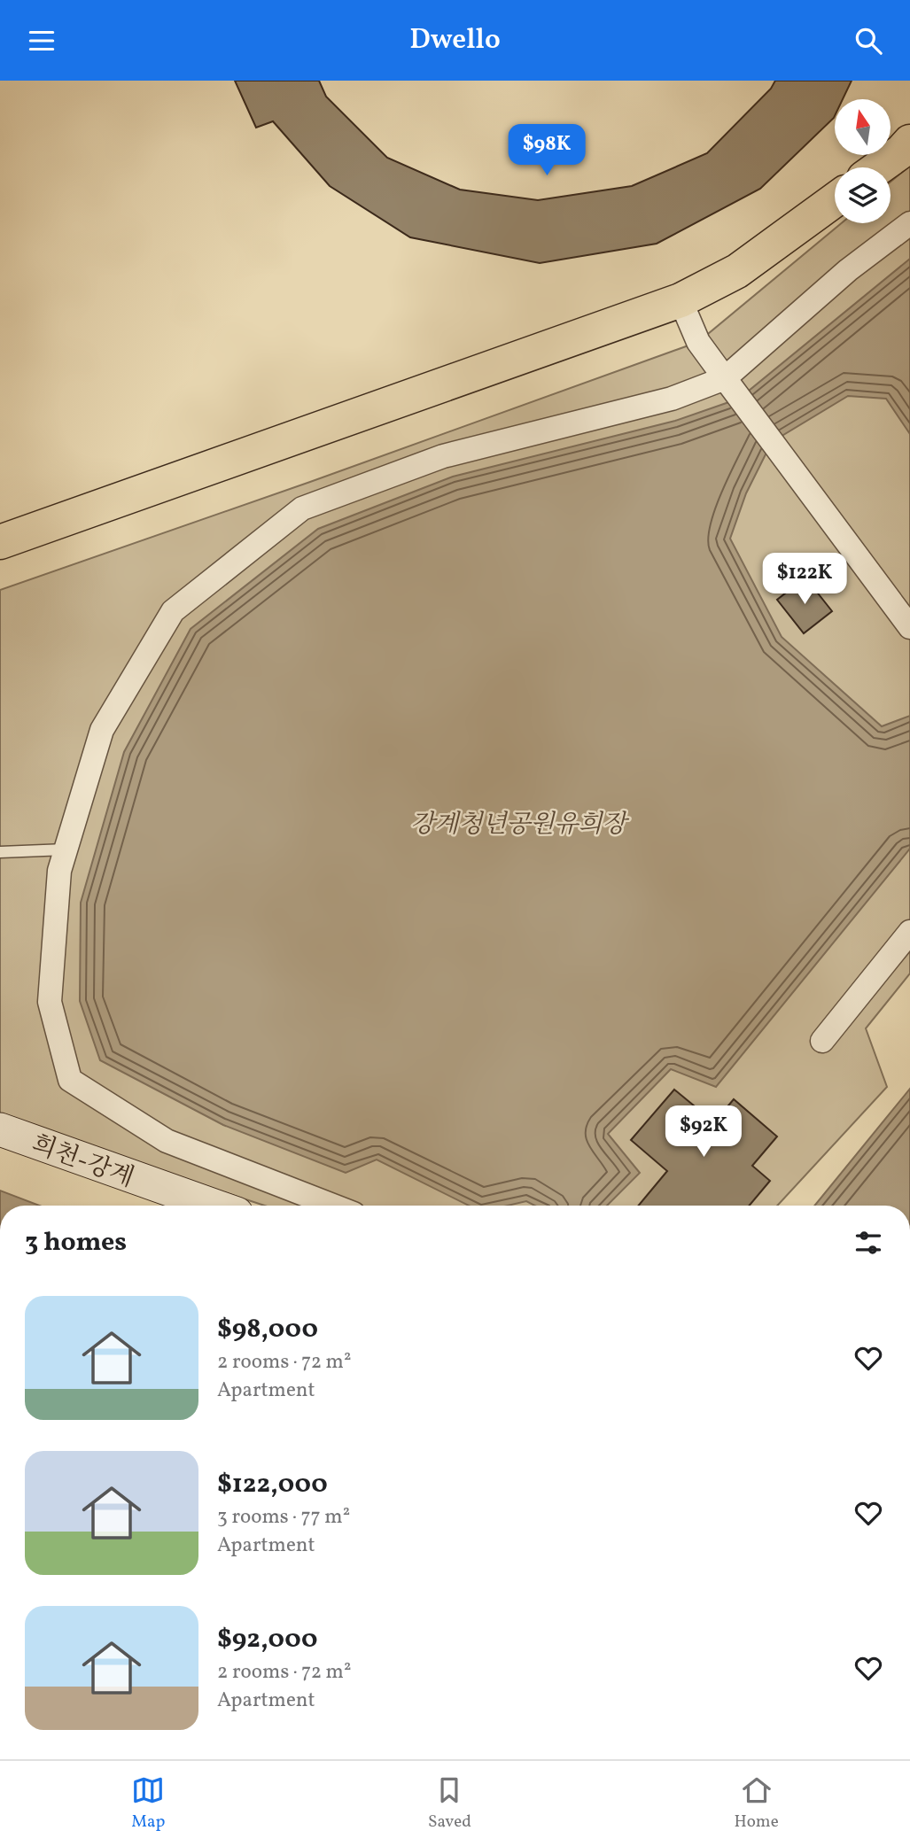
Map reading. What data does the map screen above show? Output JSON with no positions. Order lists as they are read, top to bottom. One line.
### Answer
{"streets":{"main road":["희천-강계"]},"parks":["강계청년공원유희장"],"north":"top","page":{"header":"Dwello","price":["$98K","$122K","$92K"],"heading":"3 homes","list":[{"name":"$98,000","note":"2 rooms · 72 m² · Apartment"},{"name":"$122,000","note":"3 rooms · 77 m² · Apartment"},{"name":"$92,000","note":"2 rooms · 72 m² · Apartment"}],"tabs":["Map","Saved","Home"]}}
